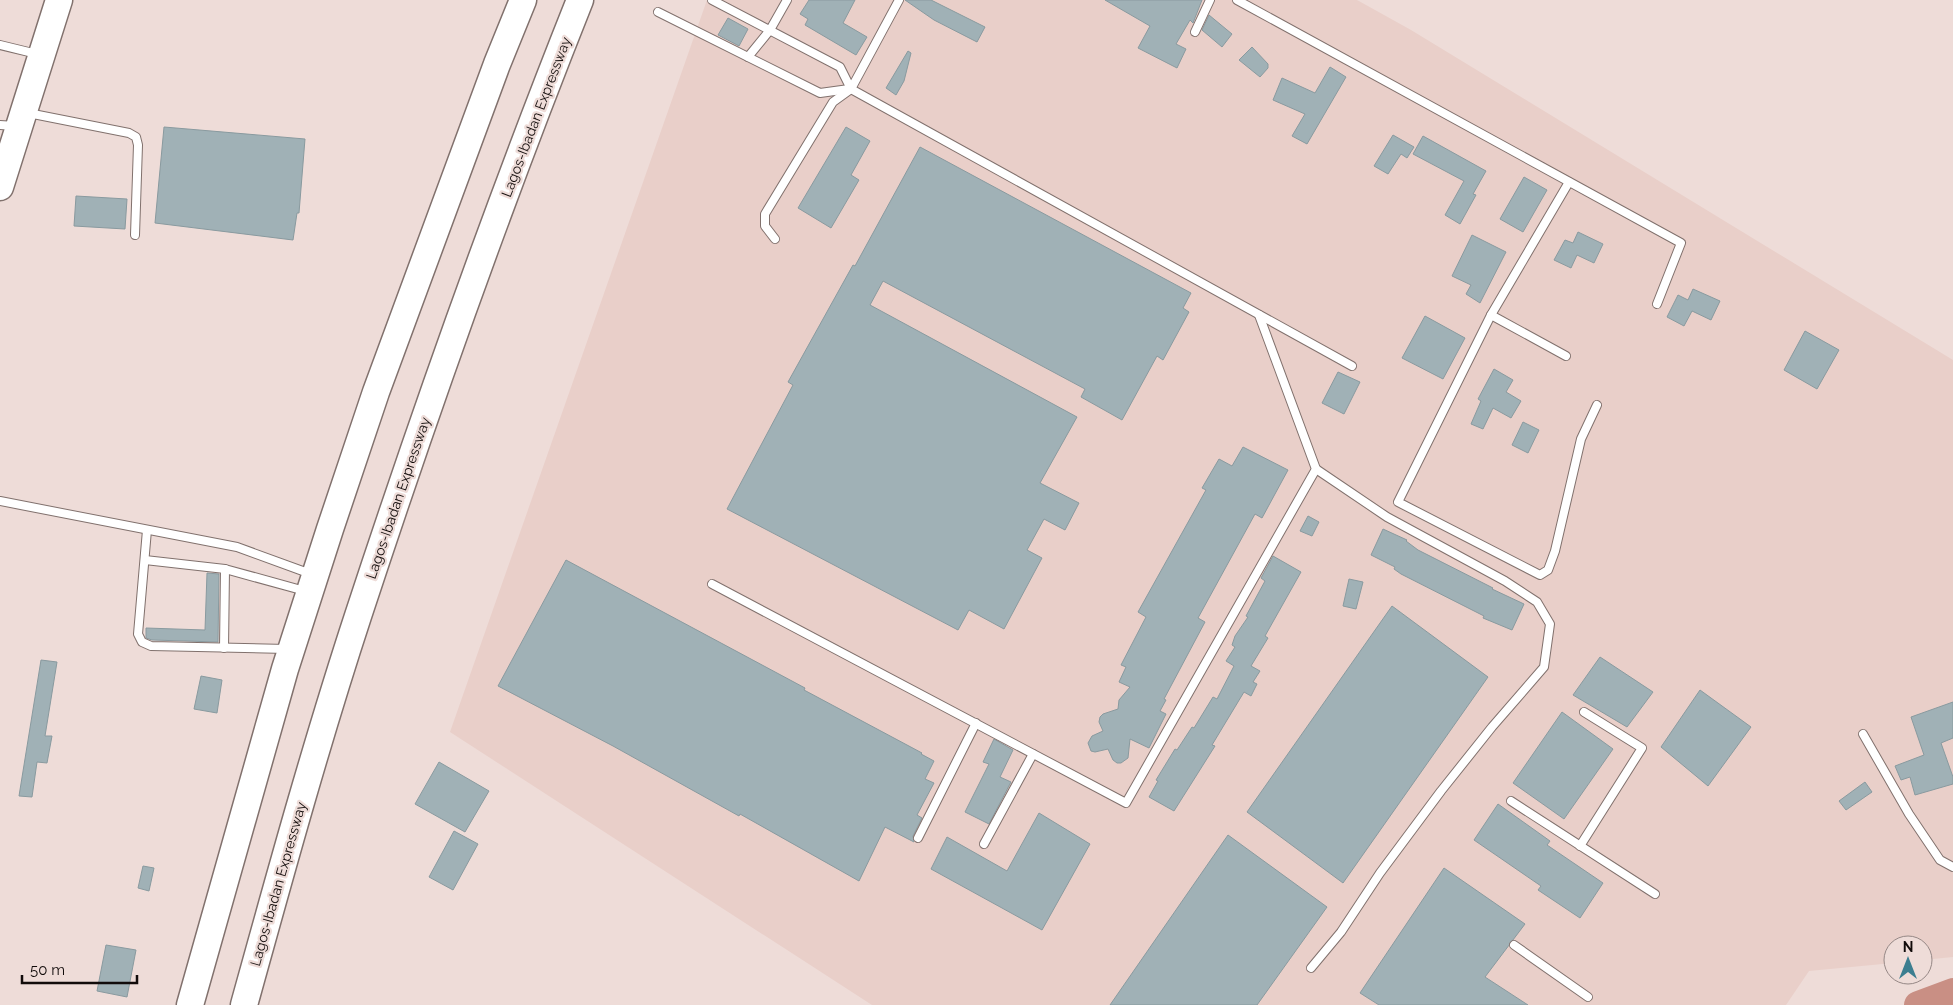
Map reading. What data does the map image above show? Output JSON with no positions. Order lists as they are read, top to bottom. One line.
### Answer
{"streets":{"highway":["Lagos-Ibadan Expressway"]},"scale_bar":"50 m","north":"top"}
